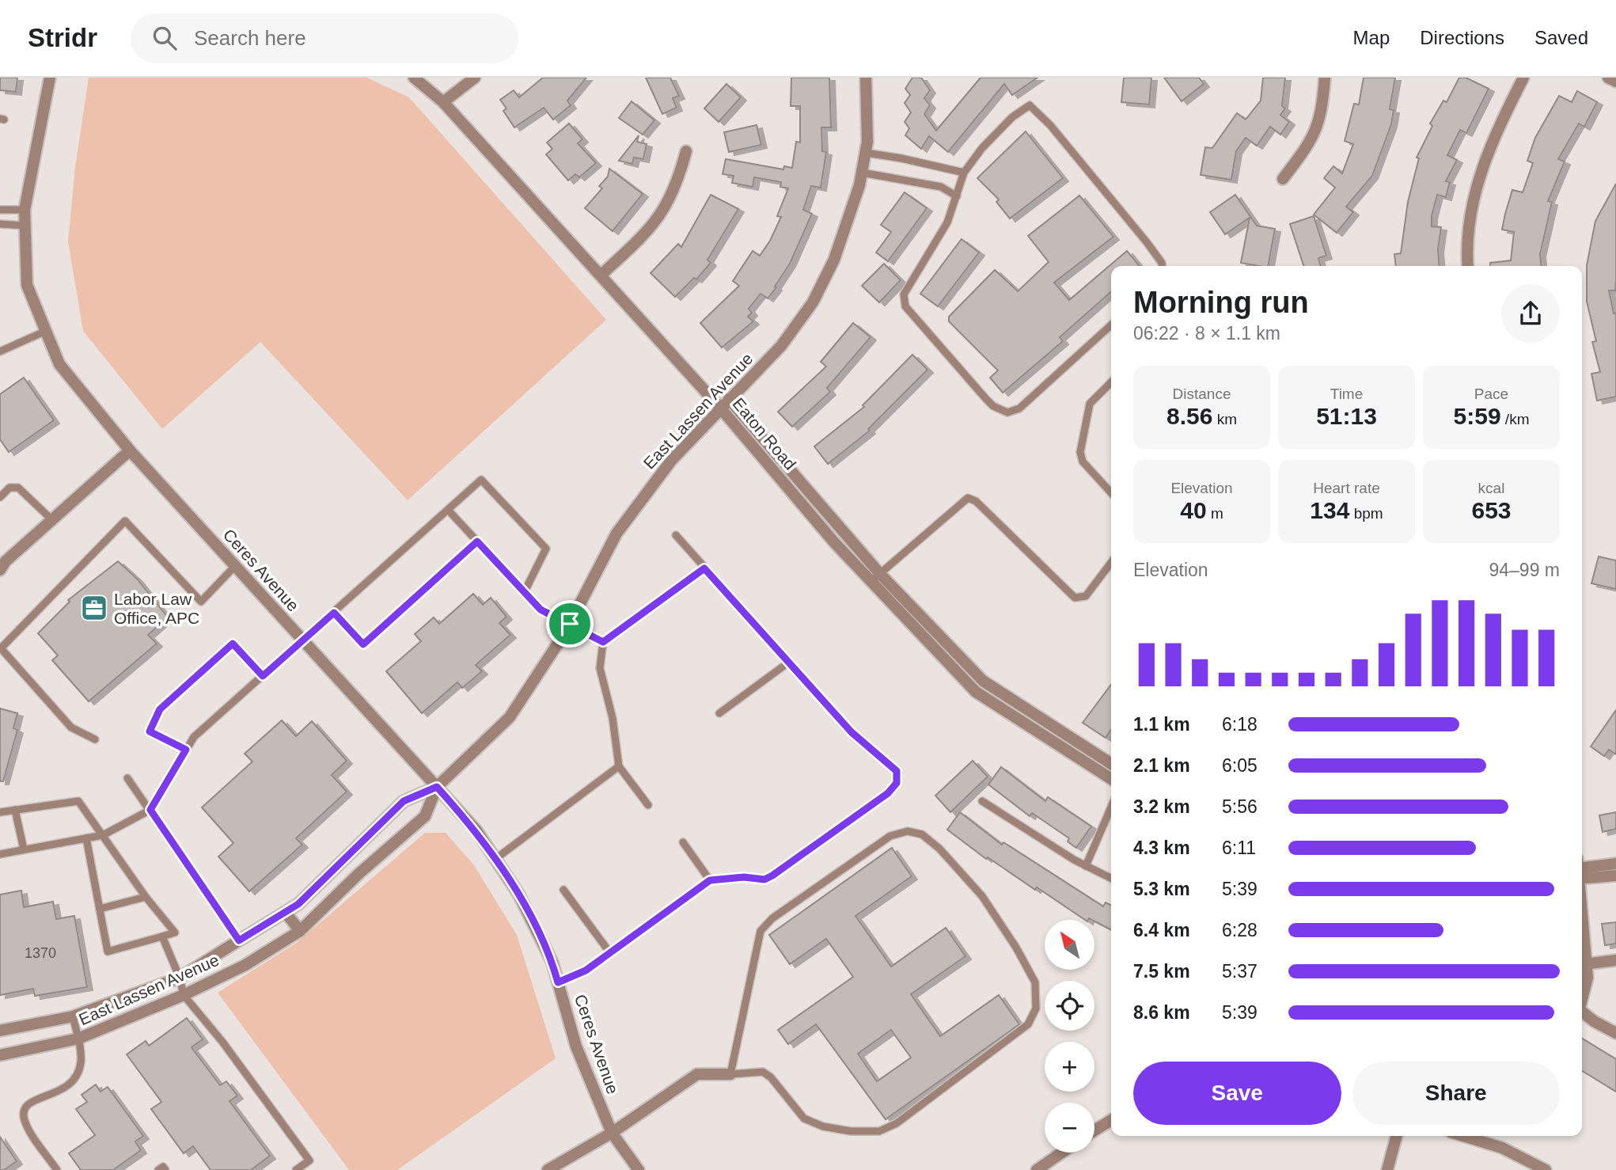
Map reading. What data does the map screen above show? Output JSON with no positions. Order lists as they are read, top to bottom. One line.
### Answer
{"streets":{"street":["East Lassen Avenue","Eaton Road","Ceres Avenue"]},"crossings":[["East Lassen Avenue","Eaton Road"],["East Lassen Avenue","Ceres Avenue"]],"places":{"office":["Labor Law Office, APC"]},"house_numbers":["1370"],"north":"top left","page":{"header":"Stridr","search":"Search here","nav":["Map","Directions","Saved"],"heading":["Morning run","06:22 · 8 × 1.1 km"],"stats":[["Distance","8.56 km"],["Time","51:13"],["Pace","5:59 /km"],["Elevation","40 m"],["Heart rate","134 bpm"],["kcal","653"]],"chart":["Elevation","94–99 m"],"list":[{"name":"1.1 km","note":"6:18"},{"name":"2.1 km","note":"6:05"},{"name":"3.2 km","note":"5:56"},{"name":"4.3 km","note":"6:11"},{"name":"5.3 km","note":"5:39"},{"name":"6.4 km","note":"6:28"},{"name":"7.5 km","note":"5:37"},{"name":"8.6 km","note":"5:39"}],"map_buttons":["+","−"],"buttons":["Save","Share"]}}
